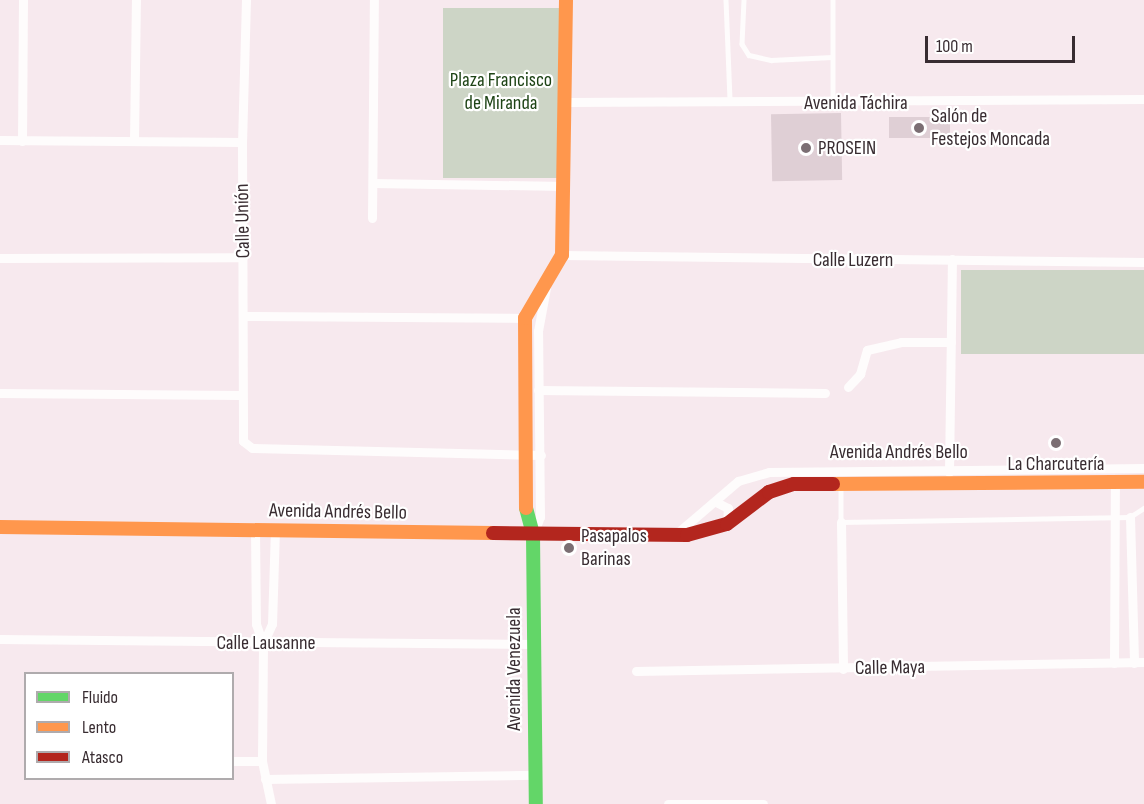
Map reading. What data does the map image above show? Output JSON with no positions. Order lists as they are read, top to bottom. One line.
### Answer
{"streets":{"street":["Avenida Táchira","Calle Unión","Calle Luzern","Avenida Andrés Bello","Calle Lausanne","Calle Maya","Avenida Venezuela"]},"crossings":[["Calle Unión","Avenida Venezuela"],["Calle Luzern","Avenida Venezuela"],["Avenida Andrés Bello","Avenida Venezuela"],["Calle Lausanne","Avenida Venezuela"]],"parks":["Plaza Francisco de Miranda"],"places":["Salón de Festejos Moncada","PROSEIN","La Charcutería","Pasapalos Barinas"],"legend":["Fluido","Lento","Atasco"],"scale_bar":"100 m"}
